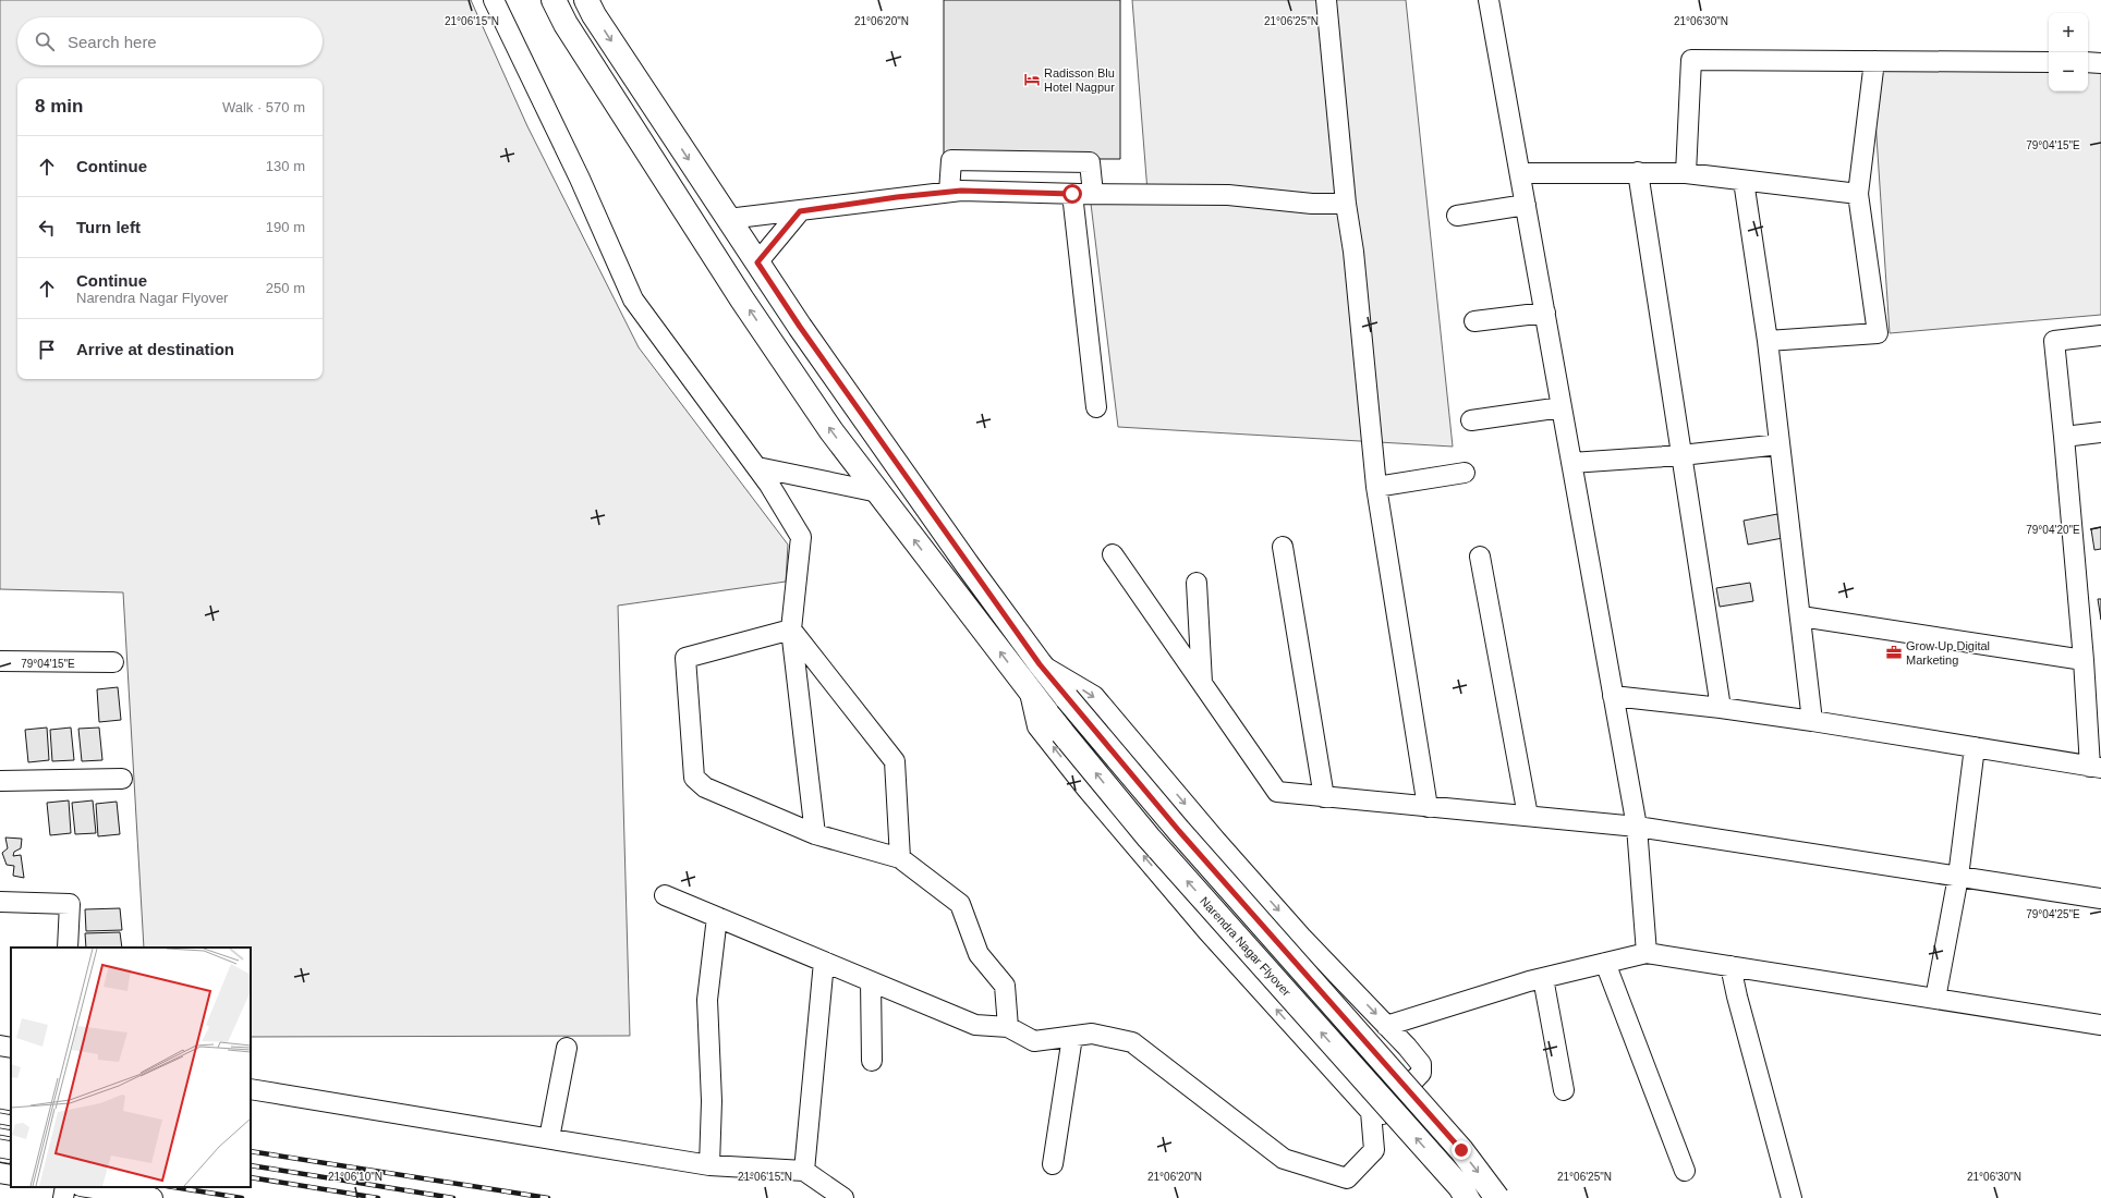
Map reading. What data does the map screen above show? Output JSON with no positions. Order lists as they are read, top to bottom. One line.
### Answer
{"streets":{"main road":["Narendra Nagar Flyover"]},"places":{"hotel":["Radisson Blu Hotel Nagpur"],"office":["Grow Up Digital Marketing"]},"page":{"map_buttons":["+","−"],"search":"Search here","heading":["8 min","Walk · 570 m"],"list":[["Continue","130 m"],["Turn left","190 m"],["Continue","Narendra Nagar Flyover","250 m"],"Arrive at destination"]},"coordinates":["21°06'15\"N","21°06'20\"N","21°06'25\"N","21°06'30\"N","79°04'15\"E","79°04'20\"E","79°04'25\"E","21°06'10\"N"]}
